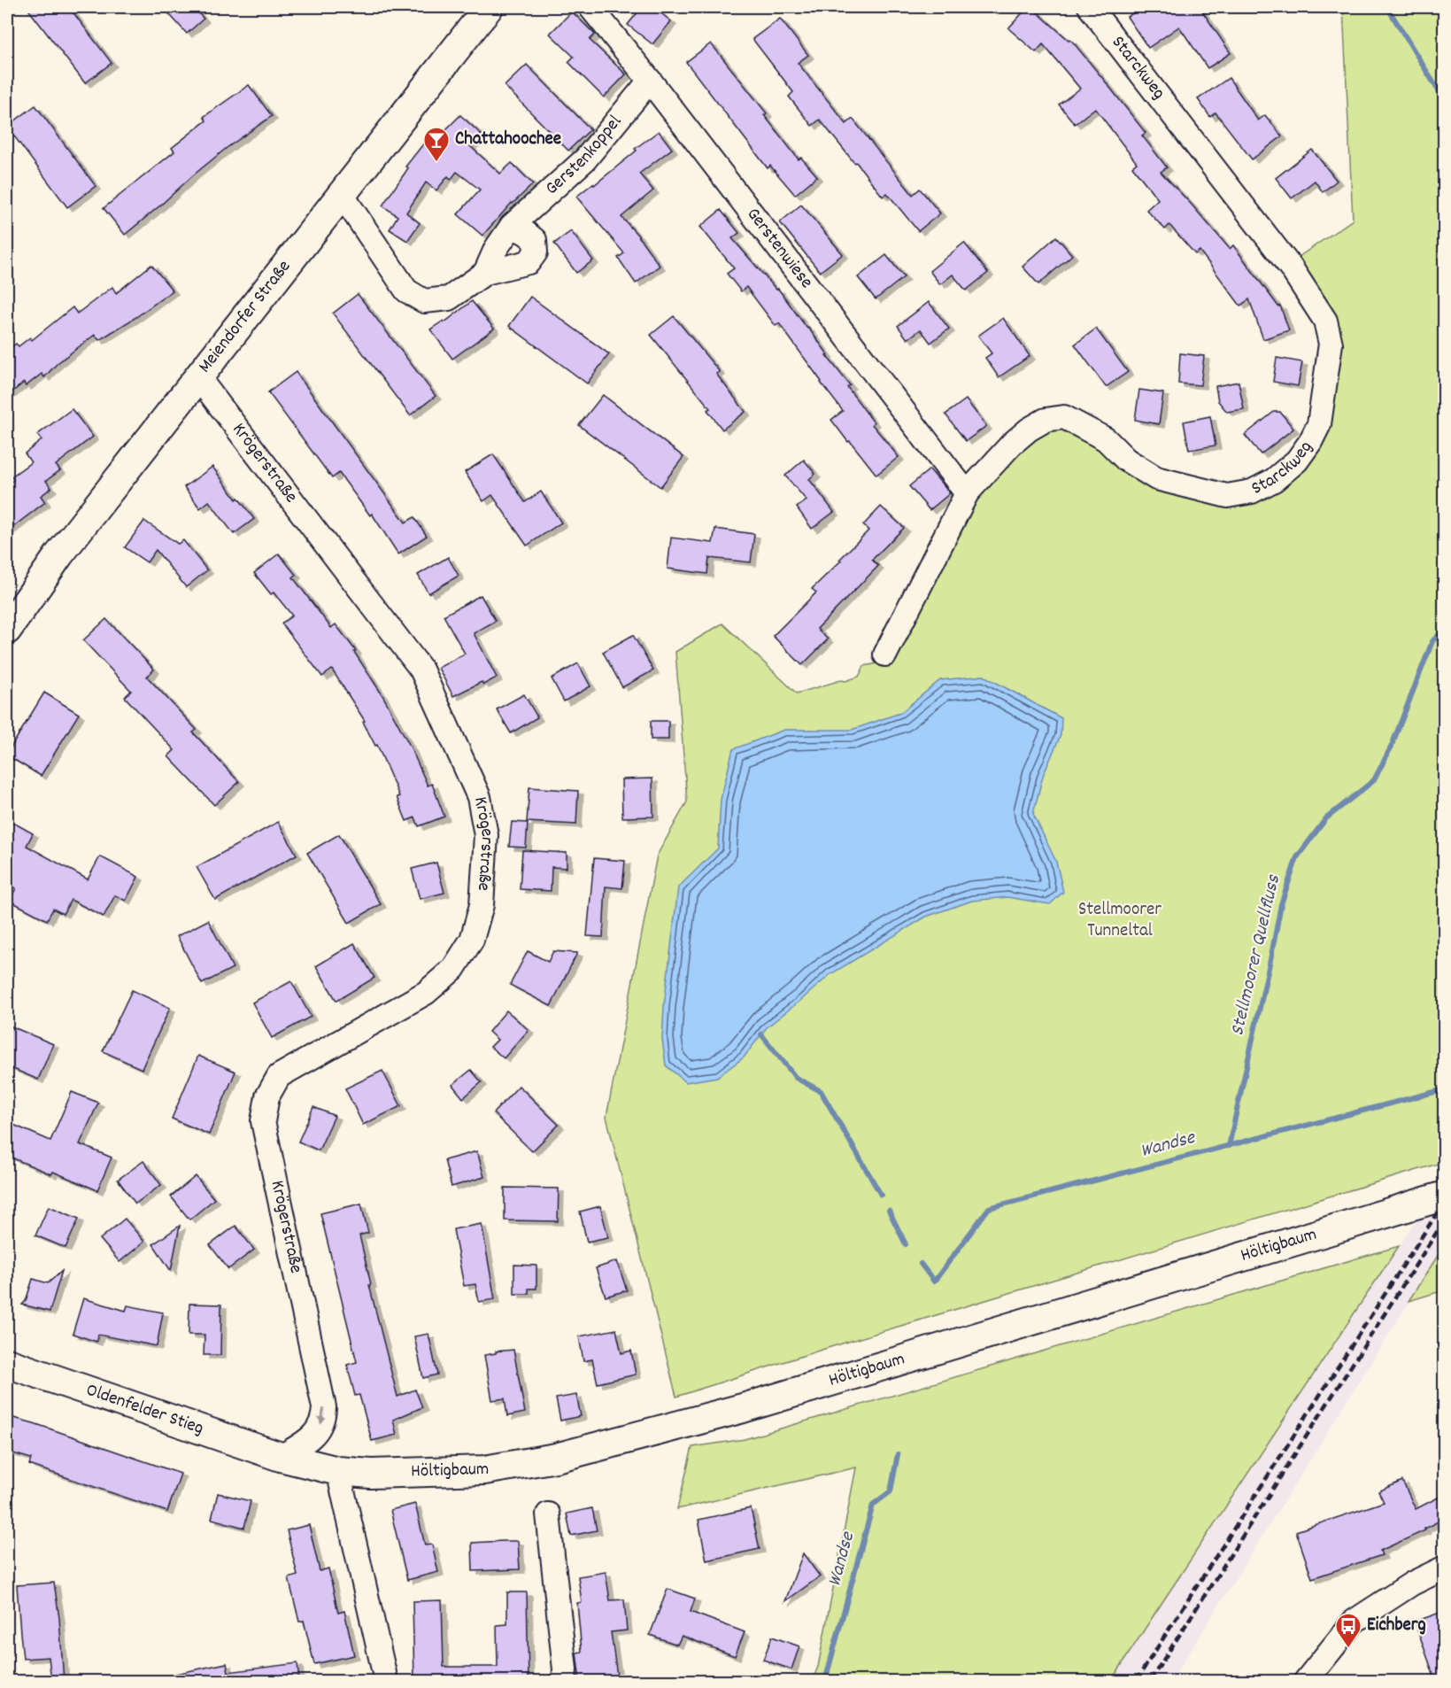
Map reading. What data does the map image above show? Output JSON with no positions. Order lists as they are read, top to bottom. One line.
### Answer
{"streets":{"main road":["Meiendorfer Straße","Höltigbaum","Oldenfelder Stieg"],"street":["Starckweg","Gerstenkoppel","Gerstenwiese","Krögerstraße"]},"crossings":[["Starckweg","Gerstenwiese"],["Gerstenkoppel","Gerstenwiese"],["Meiendorfer Straße","Krögerstraße"],["Krögerstraße","Höltigbaum"],["Krögerstraße","Oldenfelder Stieg"],["Höltigbaum","Oldenfelder Stieg"]],"one_way":["Krögerstraße"],"water":["Stellmoorer Quellfluss","Wandse"],"parks":["Stellmoorer Tunneltal"],"places":{"bar":["Chattahoochee"],"bus stop":["Eichberg"]}}
